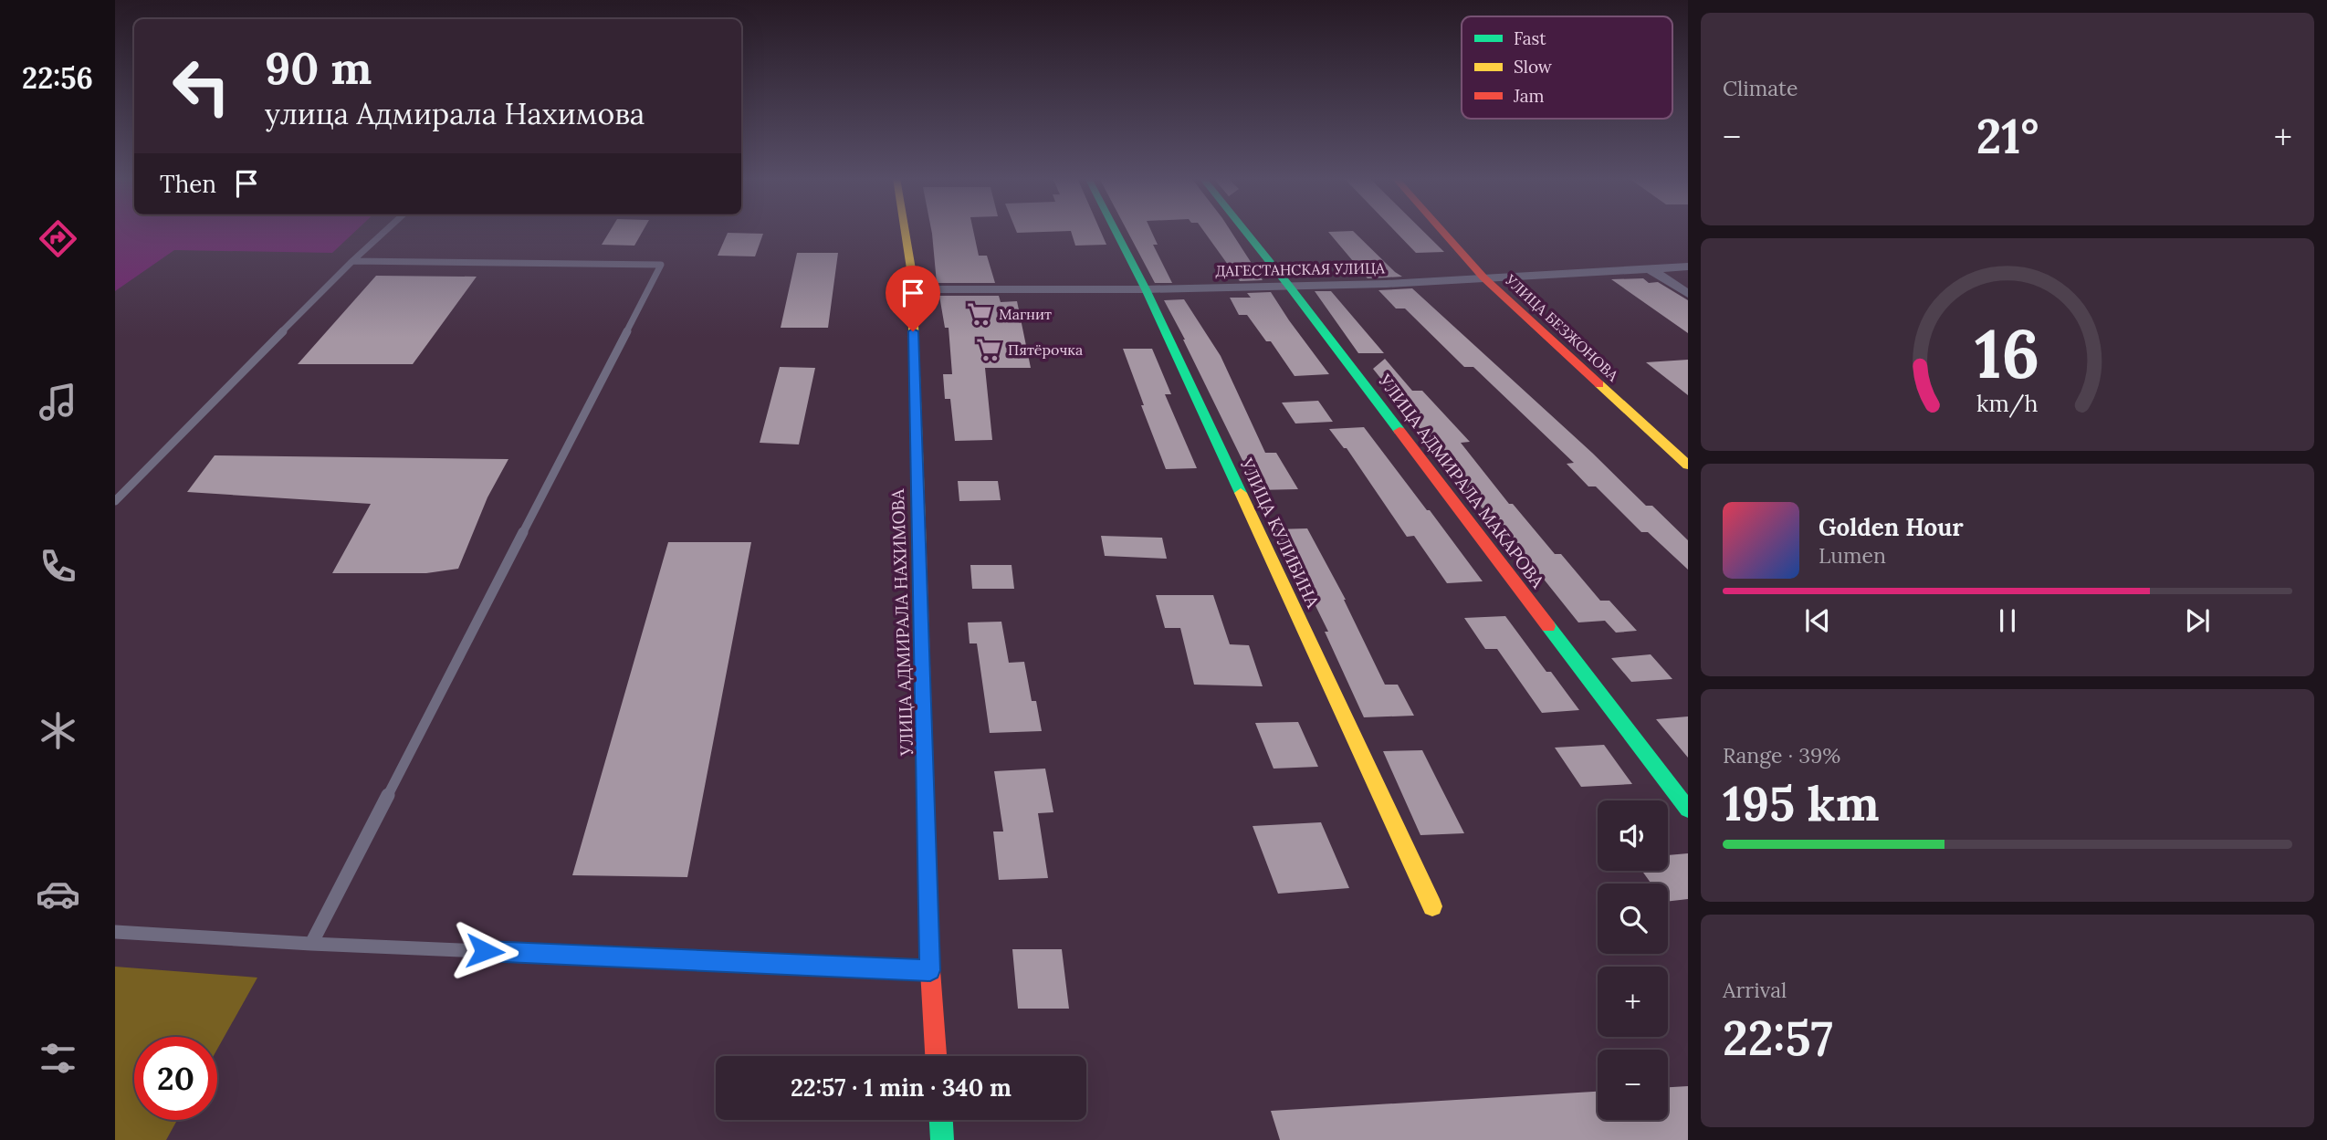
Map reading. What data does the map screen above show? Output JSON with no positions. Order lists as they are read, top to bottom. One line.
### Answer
{"streets":{"street":["ДАГЕСТАНСКАЯ УЛИЦА","УЛИЦА БЕЗЖОНОВА","УЛИЦА АДМИРАЛА МАКАРОВА","УЛИЦА КУЛИБИНА","УЛИЦА АДМИРАЛА НАХИМОВА"]},"crossings":[["ДАГЕСТАНСКАЯ УЛИЦА","УЛИЦА БЕЗЖОНОВА"],["ДАГЕСТАНСКАЯ УЛИЦА","УЛИЦА АДМИРАЛА МАКАРОВА"],["ДАГЕСТАНСКАЯ УЛИЦА","УЛИЦА КУЛИБИНА"],["ДАГЕСТАНСКАЯ УЛИЦА","УЛИЦА АДМИРАЛА НАХИМОВА"]],"places":{"supermarket":["Магнит","Пятёрочка"]},"legend":["Fast","Slow","Jam"],"page":{"tabs":"22:56","tile":["Climate",["Range · 39%","195 km"],["Arrival","22:57"]],"turn":["90 m","улица Адмирала Нахимова"],"heat":["−","21°","+"],"then":"Then","song":["Golden Hour","Lumen"],"map_buttons":["+","−"],"limit":"20","trip":"22:57 · 1 min · 340 m","gauge":["16","km/h"]}}
